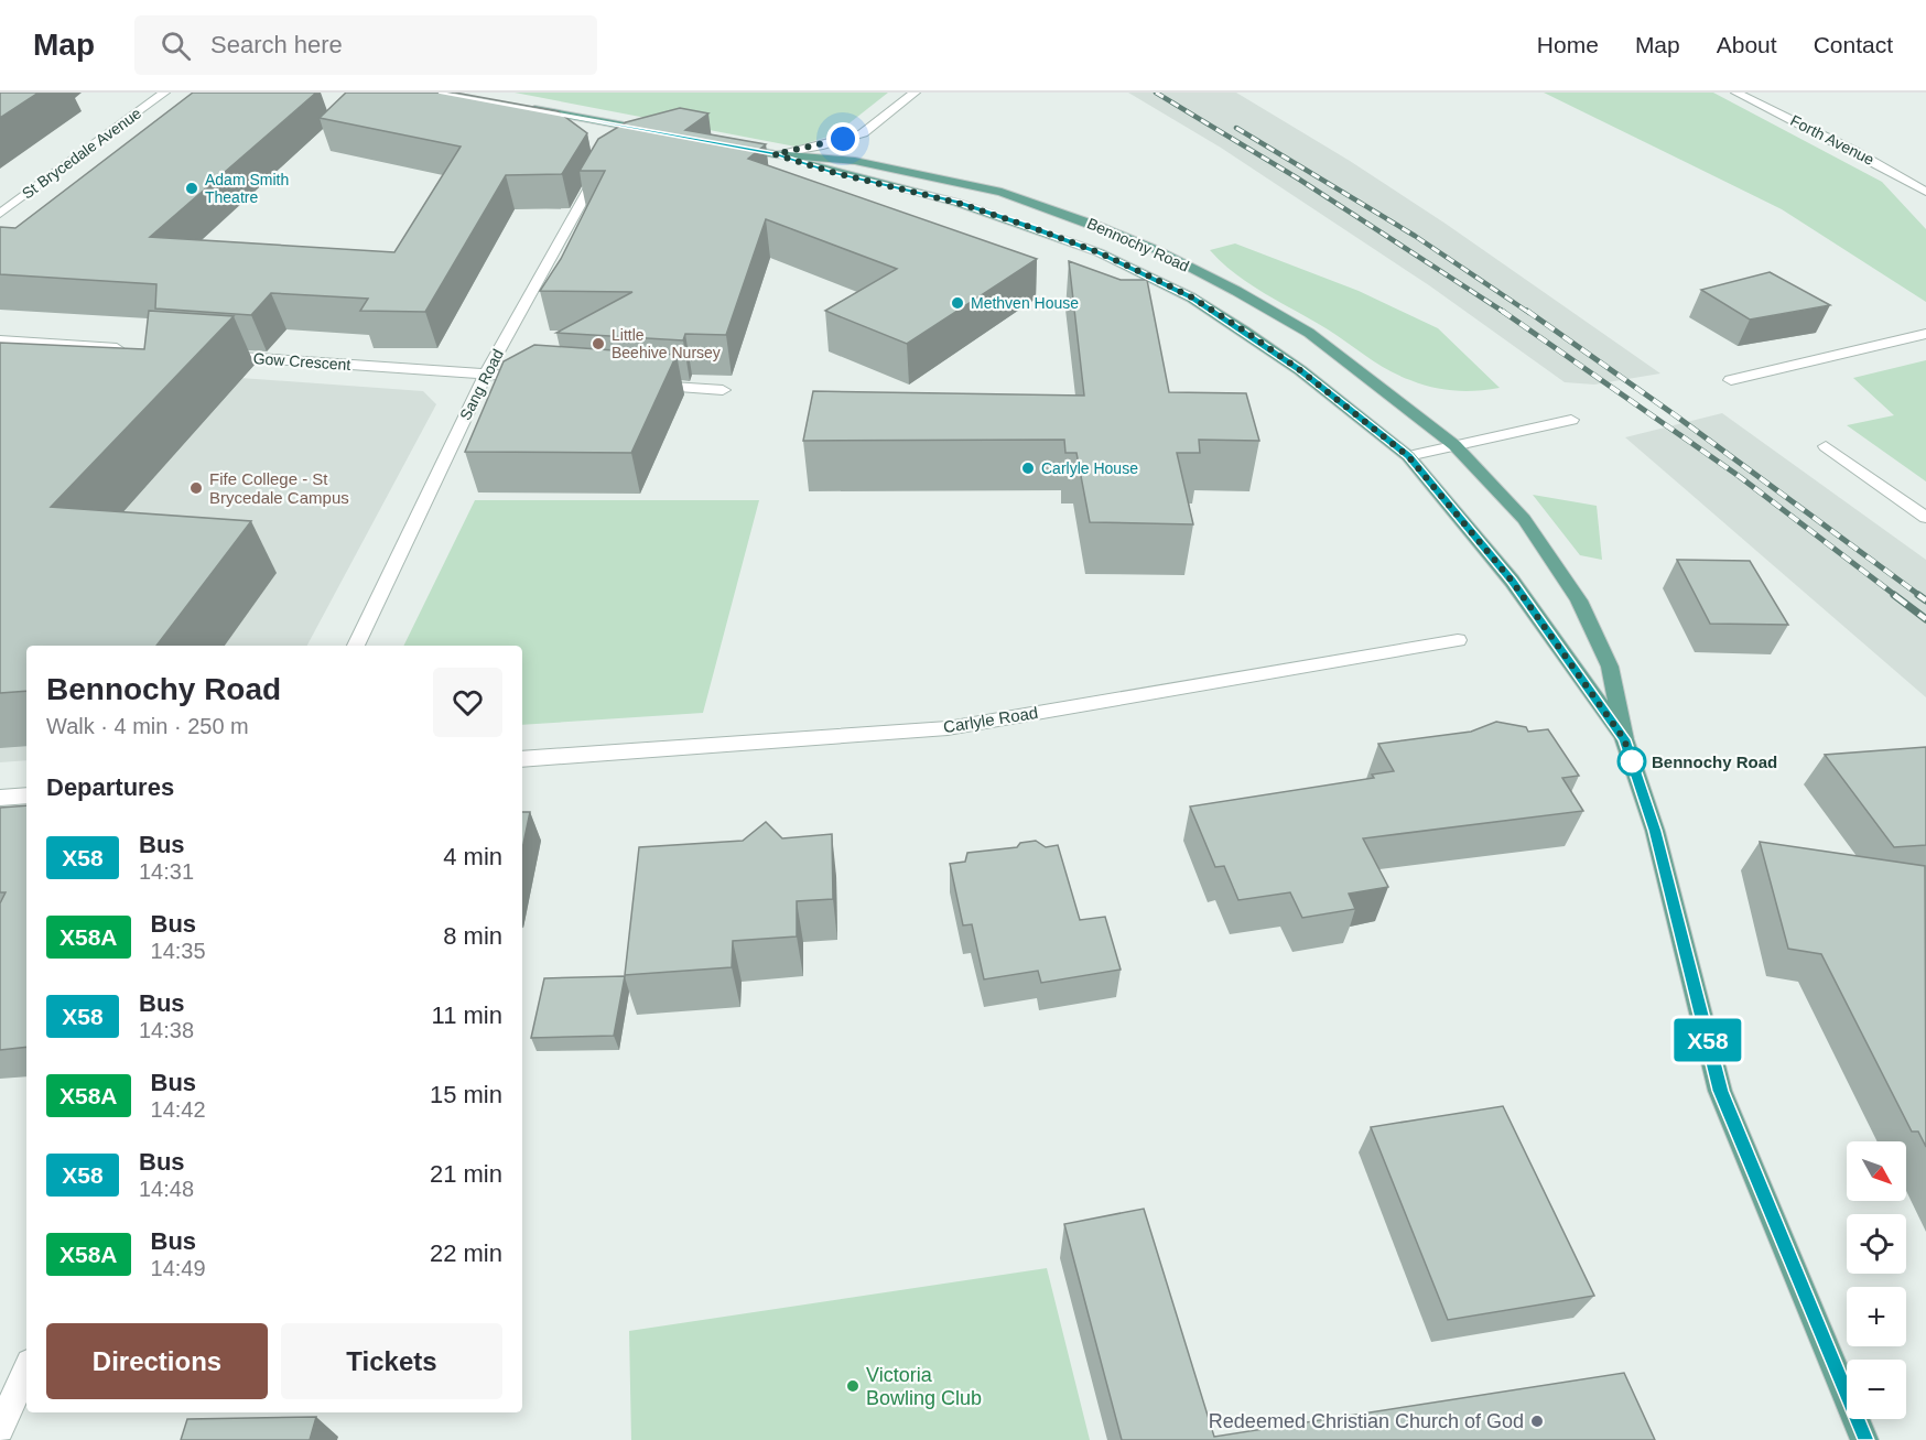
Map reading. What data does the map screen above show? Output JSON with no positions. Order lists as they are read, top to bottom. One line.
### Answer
{"streets":{"main road":["Bennochy Road"],"street":["Forth Avenue","St Brycedale Avenue","Gow Crescent","Sang Road","Carlyle Road"]},"crossings":[["Gow Crescent","Sang Road"]],"places":["Adam Smith Theatre","Methven House","Little Beehive Nursey","Carlyle House","Fife College - St Brycedale Campus","Bennochy Road","Victoria Bowling Club","Redeemed Christian Church of God"],"lines":["bus line X58"],"north":"bottom right","page":{"header":"Map","search":"Search here","nav":["Home","Map","About","Contact"],"on_map":"X58","heading":[["Bennochy Road","Walk · 4 min · 250 m"],"Departures"],"list":[{"mark":"X58","name":"Bus","note":"14:31","value":"4 min"},{"mark":"X58A","name":"Bus","note":"14:35","value":"8 min"},{"mark":"X58","name":"Bus","note":"14:38","value":"11 min"},{"mark":"X58A","name":"Bus","note":"14:42","value":"15 min"},{"mark":"X58","name":"Bus","note":"14:48","value":"21 min"},{"mark":"X58A","name":"Bus","note":"14:49","value":"22 min"}],"map_buttons":["+","−"],"buttons":["Directions","Tickets"]}}
